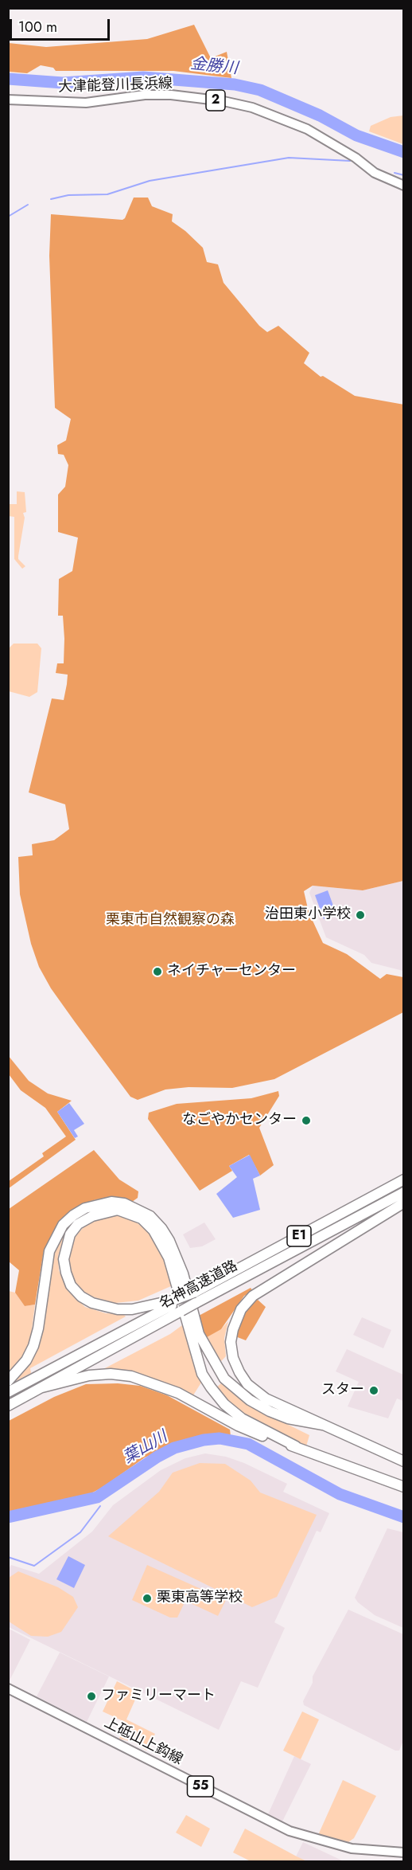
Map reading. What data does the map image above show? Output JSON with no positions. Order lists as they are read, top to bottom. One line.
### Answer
{"streets":{"highway":["E1","名神高速道路"],"main road":["大津能登川長浜線","2","上砥山上鈎線","55"]},"water":["金勝川","葉山川"],"parks":["栗東市自然観察の森"],"places":["治田東小学校","ネイチャーセンター","なごやかセンター","スター","栗東高等学校","ファミリーマート"],"scale_bar":"100 m"}
